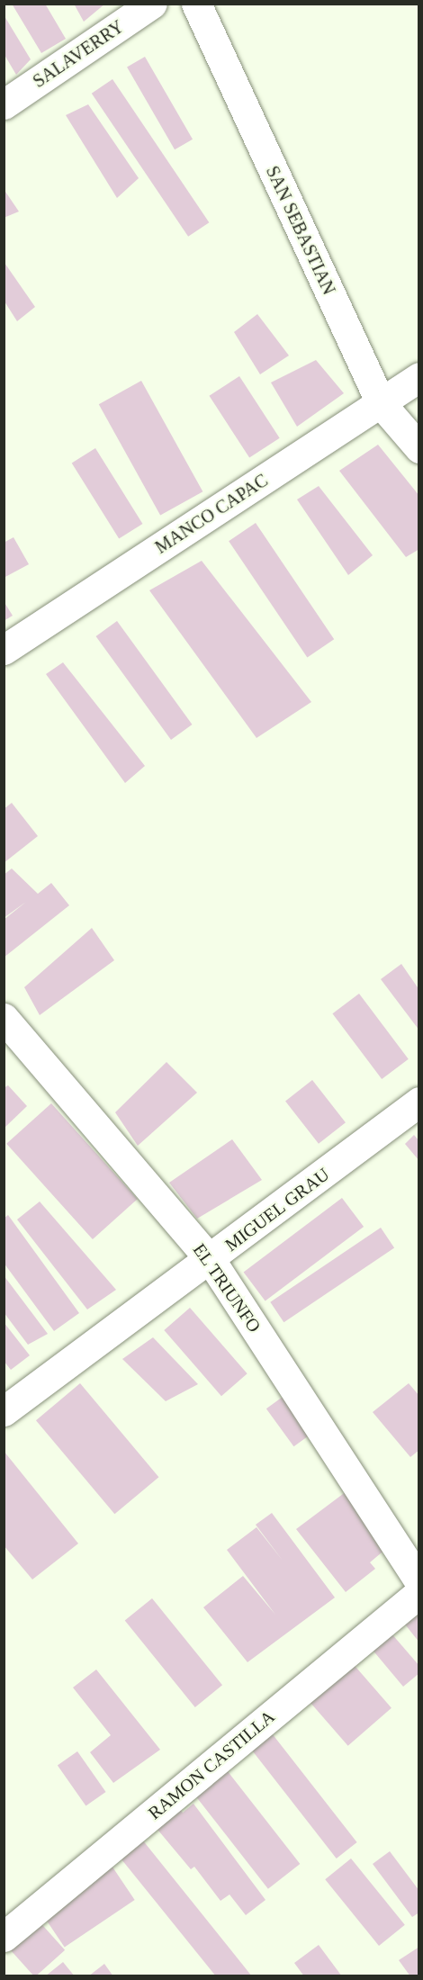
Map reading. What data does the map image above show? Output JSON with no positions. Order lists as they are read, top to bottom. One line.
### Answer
{"streets":{"street":["SALAVERRY","SAN SEBASTIAN","MANCO CAPAC","MIGUEL GRAU","EL TRIUNFO","RAMON CASTILLA"]},"crossings":[["SAN SEBASTIAN","MANCO CAPAC"],["MIGUEL GRAU","EL TRIUNFO"]]}
